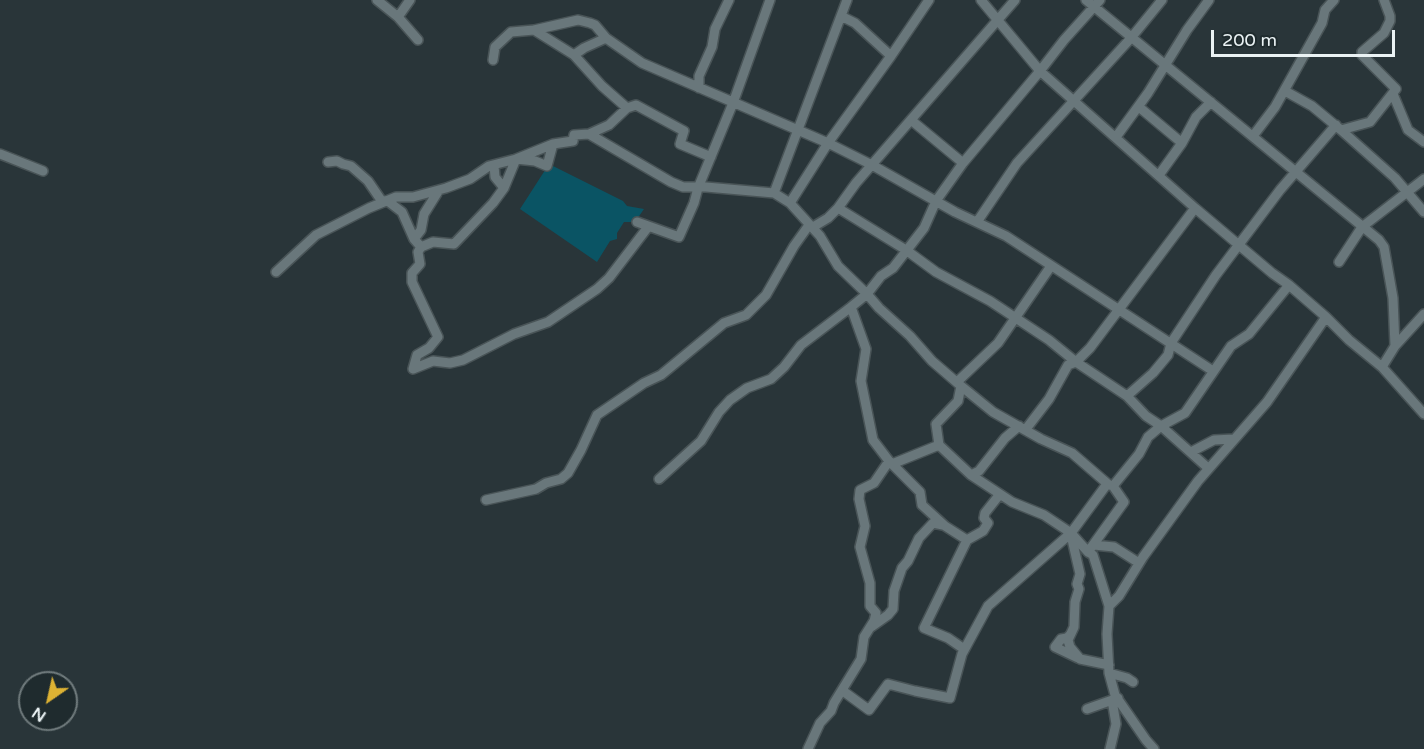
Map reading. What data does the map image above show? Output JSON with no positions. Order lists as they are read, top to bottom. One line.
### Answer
{"scale_bar":"200 m","north":"bottom left"}
